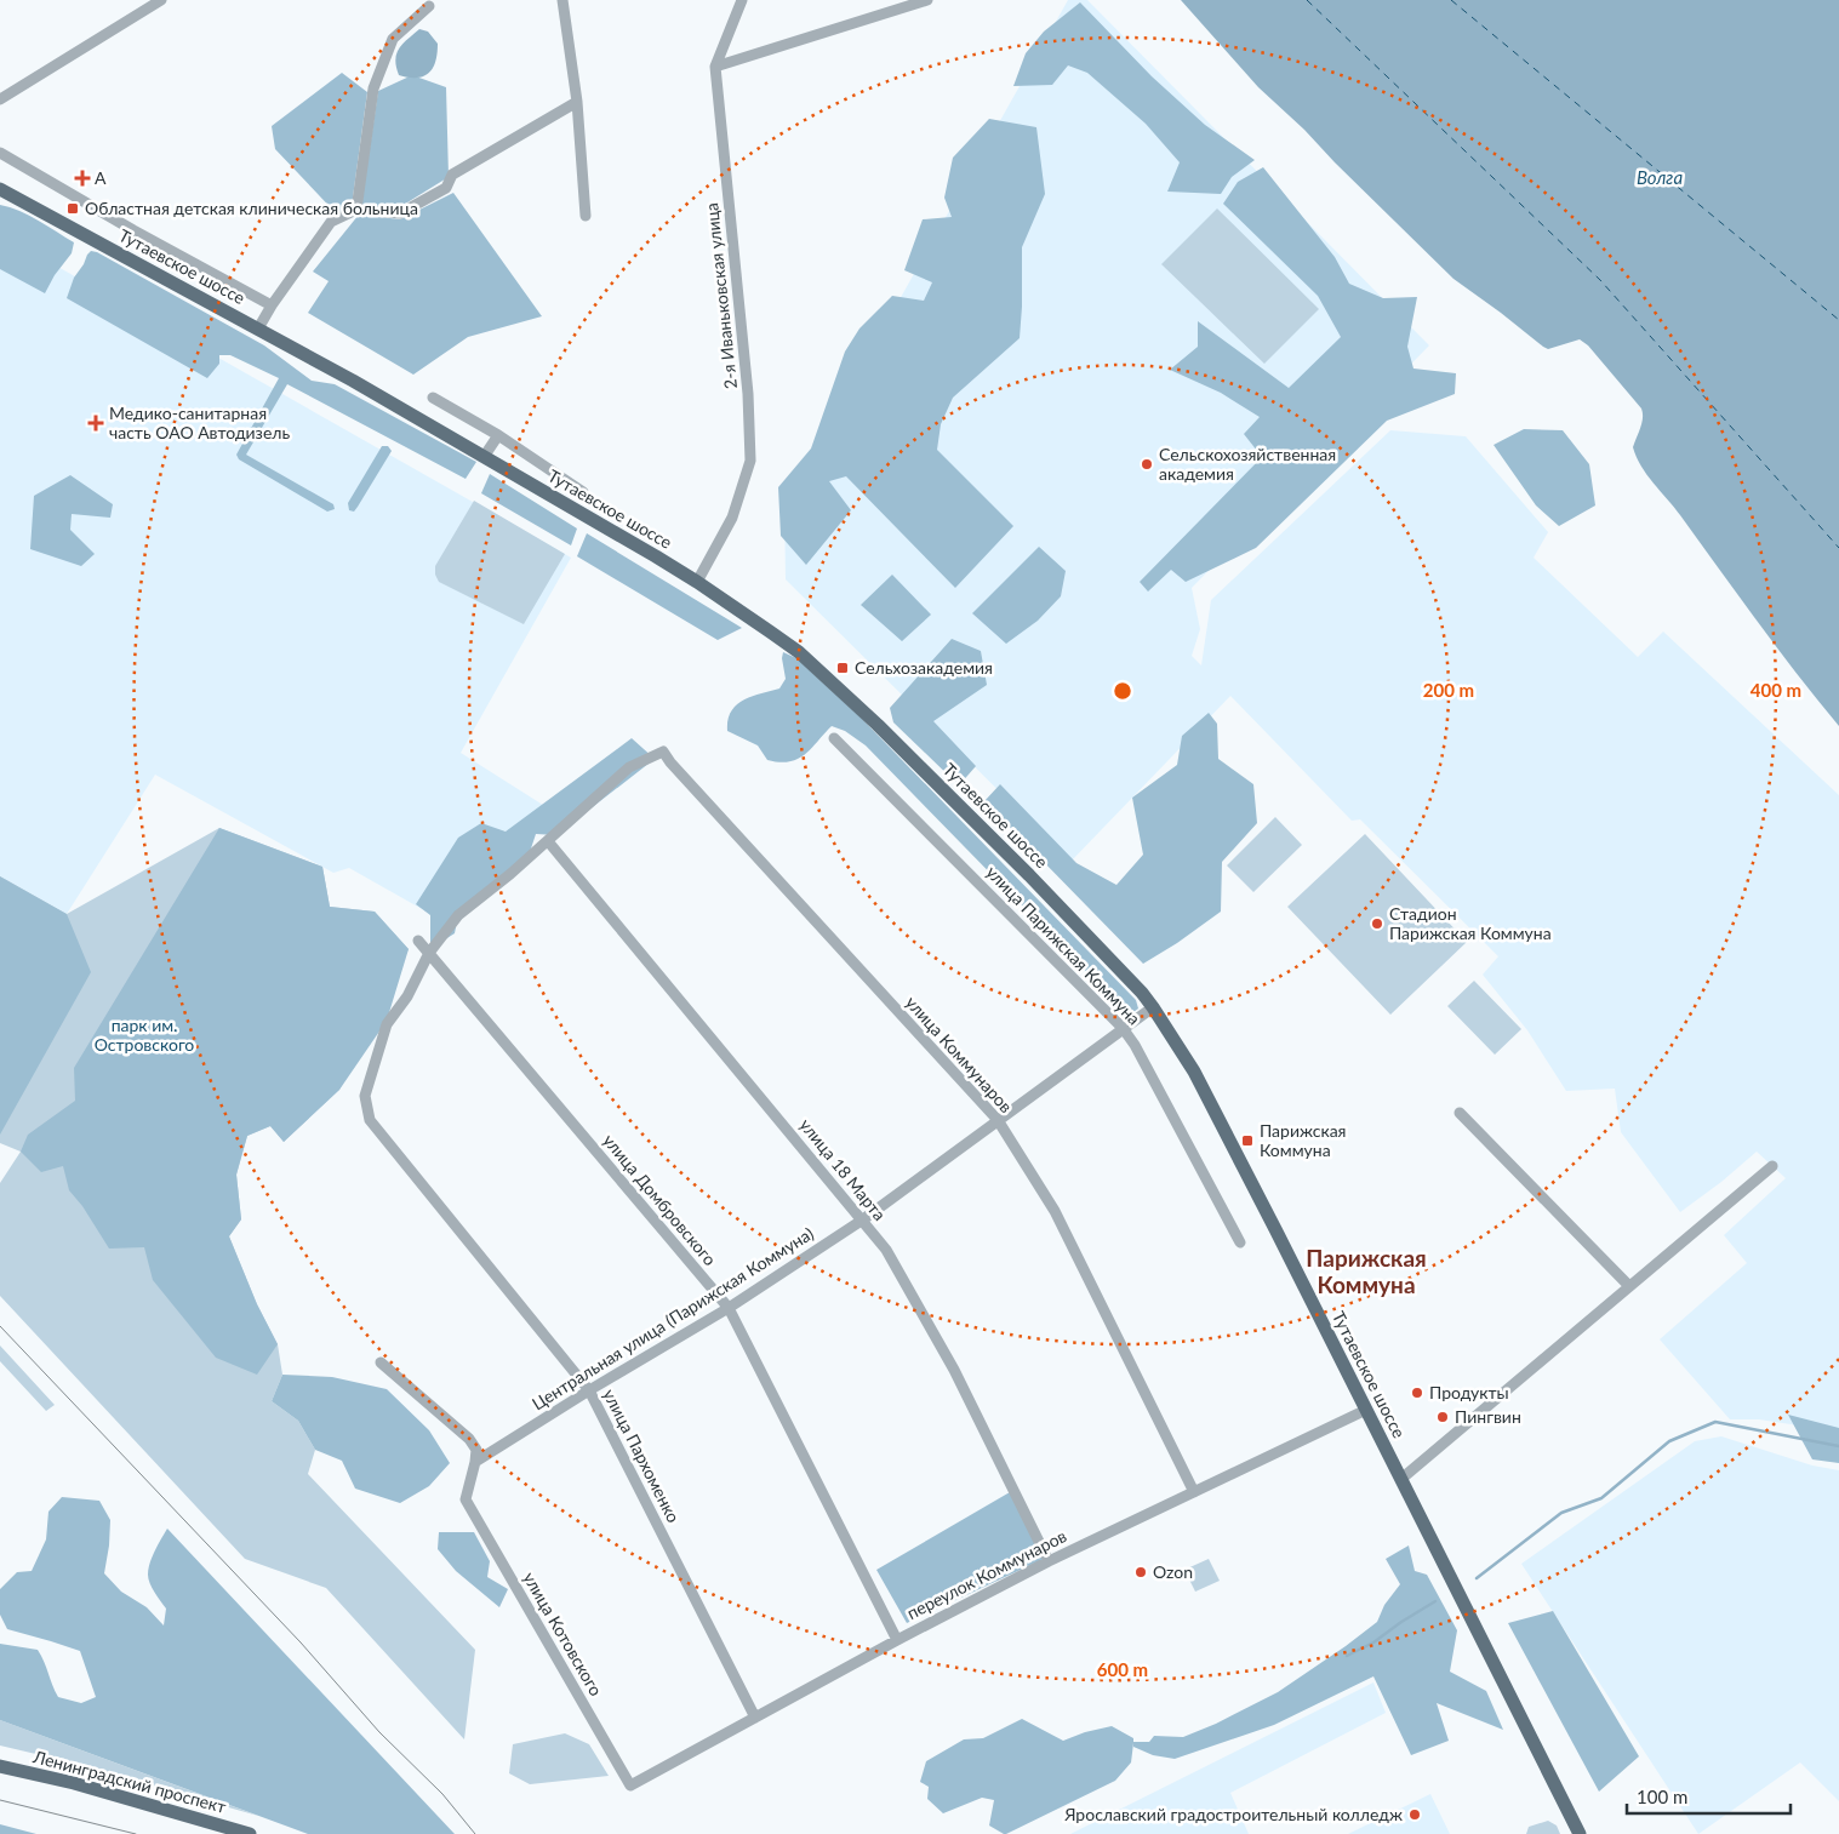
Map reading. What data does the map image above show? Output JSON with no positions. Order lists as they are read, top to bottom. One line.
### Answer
{"streets":{"main road":["Тутаевское шоссе","Ленинградский проспект"],"street":["2-я Иваньковская улица","улица Парижская Коммуна","улица Коммунаров","улица 18 Марта","улица Домбровского","Центральная улица (Парижская Коммуна)","улица Пархоменко","переулок Коммунаров","улица Котовского"]},"crossings":[["Тутаевское шоссе","2-я Иваньковская улица"],["Тутаевское шоссе","Центральная улица (Парижская Коммуна)"],["Тутаевское шоссе","переулок Коммунаров"],["улица Парижская Коммуна","Центральная улица (Парижская Коммуна)"],["улица Коммунаров","улица 18 Марта"],["улица Коммунаров","Центральная улица (Парижская Коммуна)"],["улица Коммунаров","переулок Коммунаров"],["улица 18 Марта","Центральная улица (Парижская Коммуна)"],["улица 18 Марта","переулок Коммунаров"],["улица Домбровского","Центральная улица (Парижская Коммуна)"],["улица Домбровского","улица Пархоменко"],["улица Домбровского","переулок Коммунаров"],["Центральная улица (Парижская Коммуна)","улица Пархоменко"],["Центральная улица (Парижская Коммуна)","улица Котовского"],["улица Пархоменко","переулок Коммунаров"],["переулок Коммунаров","улица Котовского"]],"districts":["Парижская Коммуна"],"water":["Волга"],"parks":["парк им. Островского"],"places":{"health":["А","Медико-санитарная часть ОАО Автодизель"],"transit":["Областная детская клиническая больница","Сельхозакадемия","Парижская Коммуна"],"other":["Сельскохозяйственная академия","Стадион Парижская Коммуна","Продукты","Пингвин","Ozon","Ярославский градостроительный колледж"]},"scale_bar":"100 m","rings":["200 m","400 m","600 m"]}
